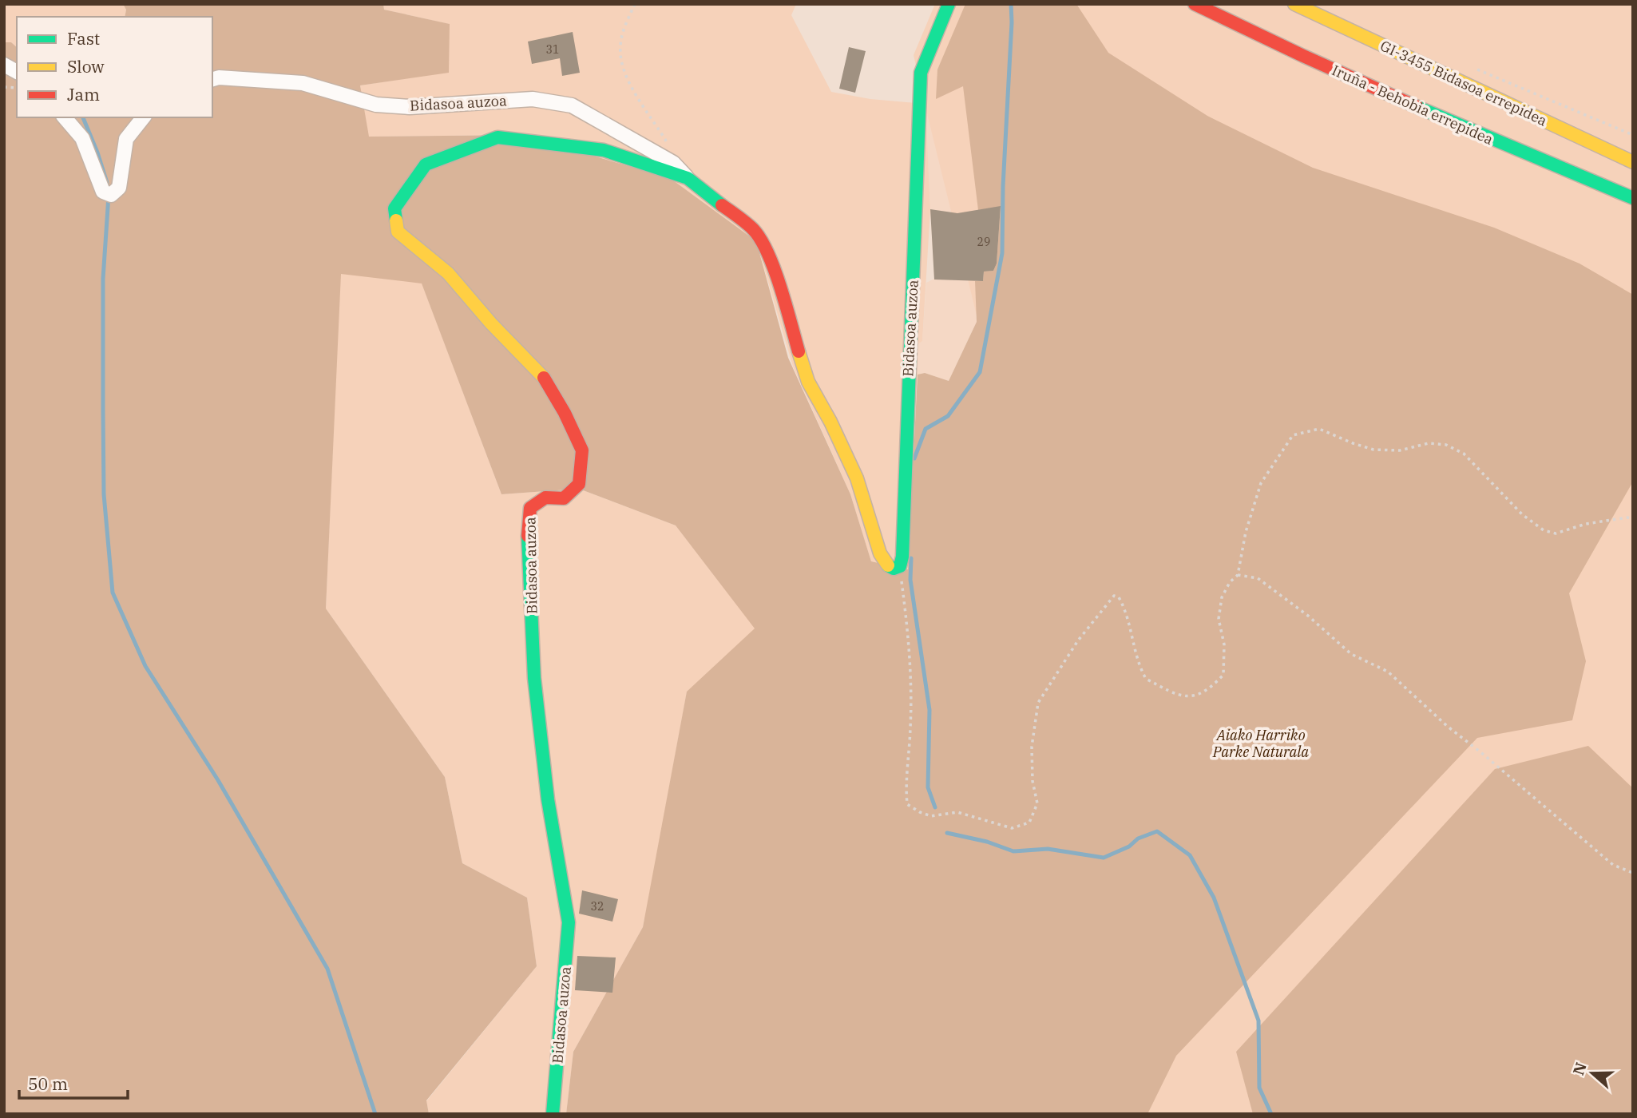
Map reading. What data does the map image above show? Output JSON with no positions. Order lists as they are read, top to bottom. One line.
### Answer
{"streets":{"main road":["GI-3455 Bidasoa errepidea","Bidasoa auzoa","Iruña - Behobia errepidea"]},"parks":["Aiako Harriko Parke Naturala"],"house_numbers":["31","29","32"],"legend":["Fast","Slow","Jam"],"scale_bar":"50 m","north":"left"}
